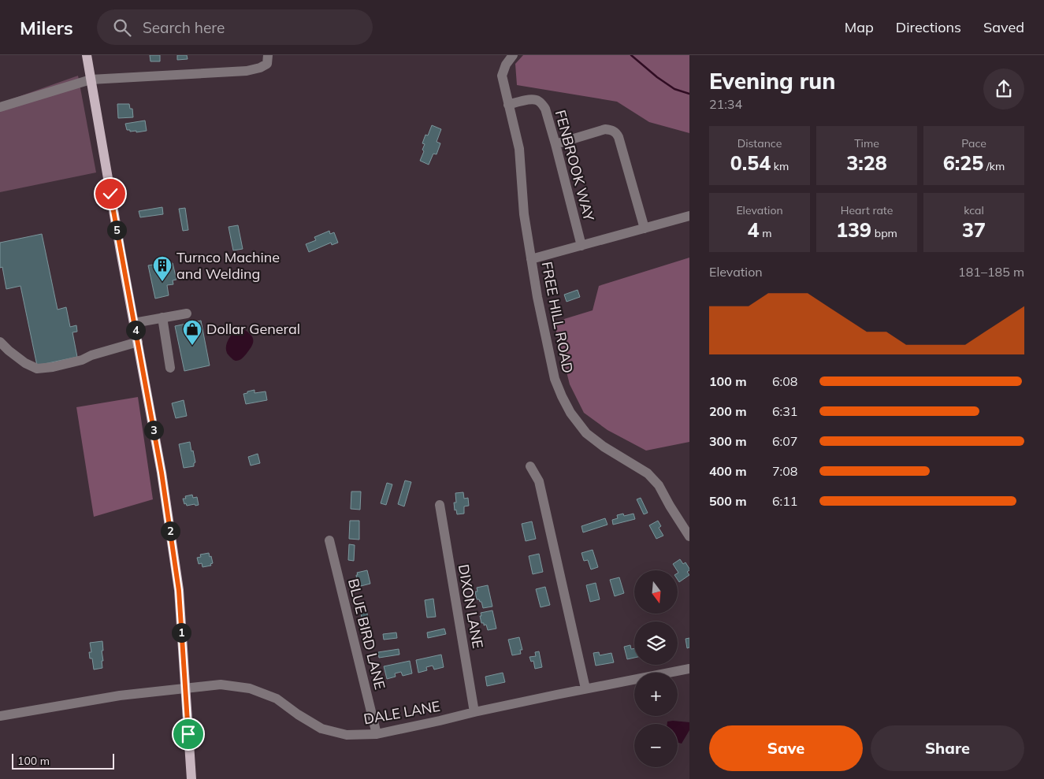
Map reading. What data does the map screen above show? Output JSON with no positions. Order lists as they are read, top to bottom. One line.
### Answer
{"streets":{"street":["FENBROOK WAY","FREE HILL ROAD","DIXON LANE","BLUE BIRD LANE","DALE LANE"]},"crossings":[["FENBROOK WAY","FREE HILL ROAD"],["DIXON LANE","DALE LANE"],["BLUE BIRD LANE","DALE LANE"]],"places":{"building":["Turnco Machine and Welding"],"shop":["Dollar General"]},"scale_bar":"100 m","north":"bottom","page":{"header":"Milers","search":"Search here","nav":["Map","Directions","Saved"],"heading":["Evening run","21:34"],"stats":[["Distance","0.54 km"],["Time","3:28"],["Pace","6:25 /km"],["Elevation","4 m"],["Heart rate","139 bpm"],["kcal","37"]],"pins":["5","4","3","2","1"],"chart":["Elevation","181–185 m"],"list":[{"name":"100 m","note":"6:08"},{"name":"200 m","note":"6:31"},{"name":"300 m","note":"6:07"},{"name":"400 m","note":"7:08"},{"name":"500 m","note":"6:11"}],"map_buttons":["+","−"],"buttons":["Save","Share"],"scale":"100 m"}}
